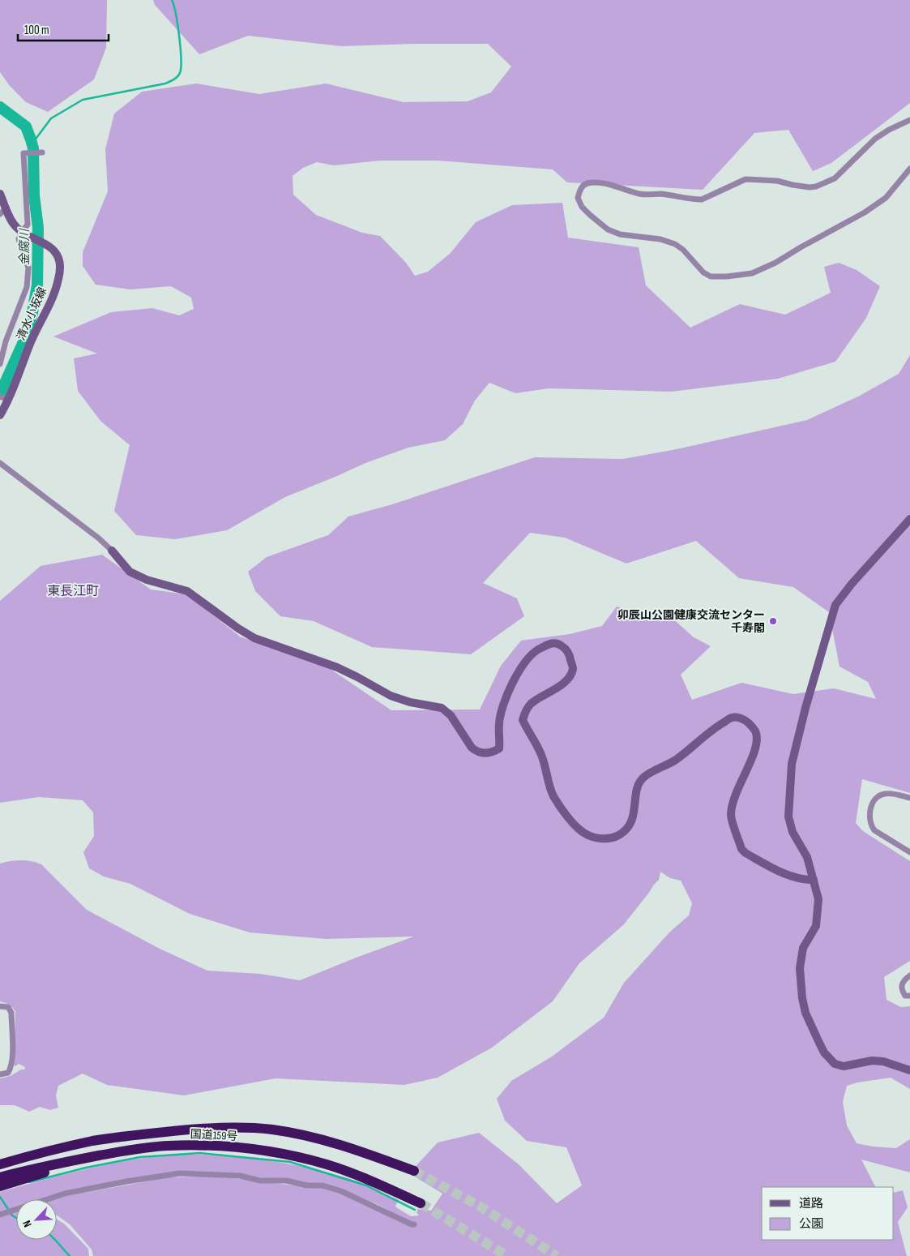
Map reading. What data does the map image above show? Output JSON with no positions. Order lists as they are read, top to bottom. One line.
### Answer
{"streets":{"highway":["国道159号"],"street":["清水小坂線"]},"districts":["東長江町"],"water":["金腐川"],"places":["卯辰山公園健康交流センター 千寿閣"],"legend":["道路","公園"],"scale_bar":"100 m","north":"bottom left"}
